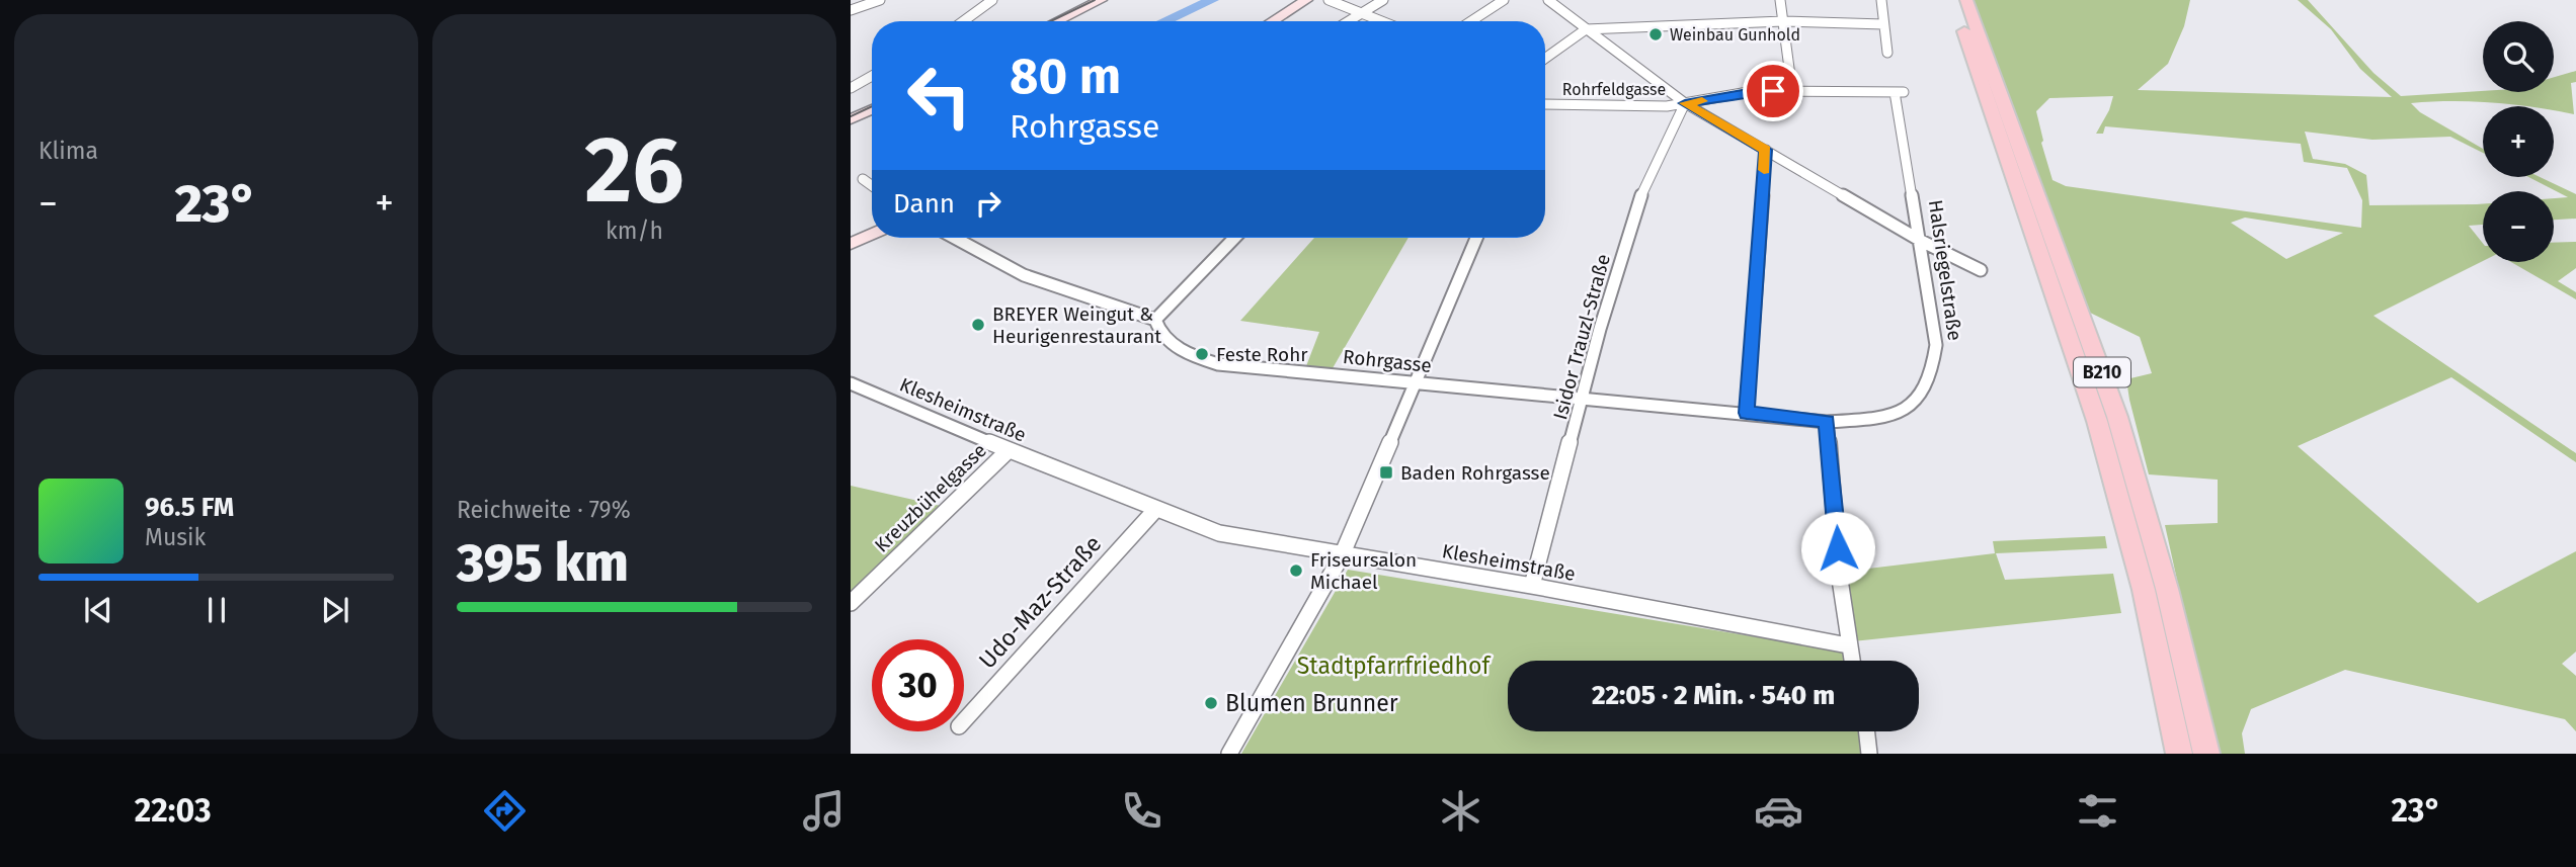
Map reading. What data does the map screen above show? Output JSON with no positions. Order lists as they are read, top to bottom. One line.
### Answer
{"streets":{"main road":["B210"],"street":["Rohrfeldgasse","Halsriegelstraße","Isidor Trauzl-Straße","Rohrgasse","Klesheimstraße","Kreuzbühelgasse","Udo-Maz-Straße"]},"crossings":[["Rohrfeldgasse","Halsriegelstraße"],["Rohrfeldgasse","Isidor Trauzl-Straße"],["Halsriegelstraße","Rohrgasse"],["Isidor Trauzl-Straße","Rohrgasse"],["Isidor Trauzl-Straße","Klesheimstraße"],["Klesheimstraße","Kreuzbühelgasse"],["Klesheimstraße","Udo-Maz-Straße"]],"parks":["Stadtpfarrfriedhof"],"places":{"other":["Weinbau Gunhold","BREYER Weingut & Heurigenrestaurant","Feste Rohr","Friseursalon Michael","Blumen Brunner"],"transit":["Baden Rohrgasse"]},"page":{"tile":["Klima",["26","km/h"],["Reichweite · 79%","395 km"]],"map_buttons":["+","−"],"turn":["80 m","Rohrgasse"],"then":"Dann","heat":["−","23°","+"],"song":["96.5 FM","Musik"],"limit":"30","trip":"22:05 · 2 Min. · 540 m","tabs":["22:03","23°"]}}
